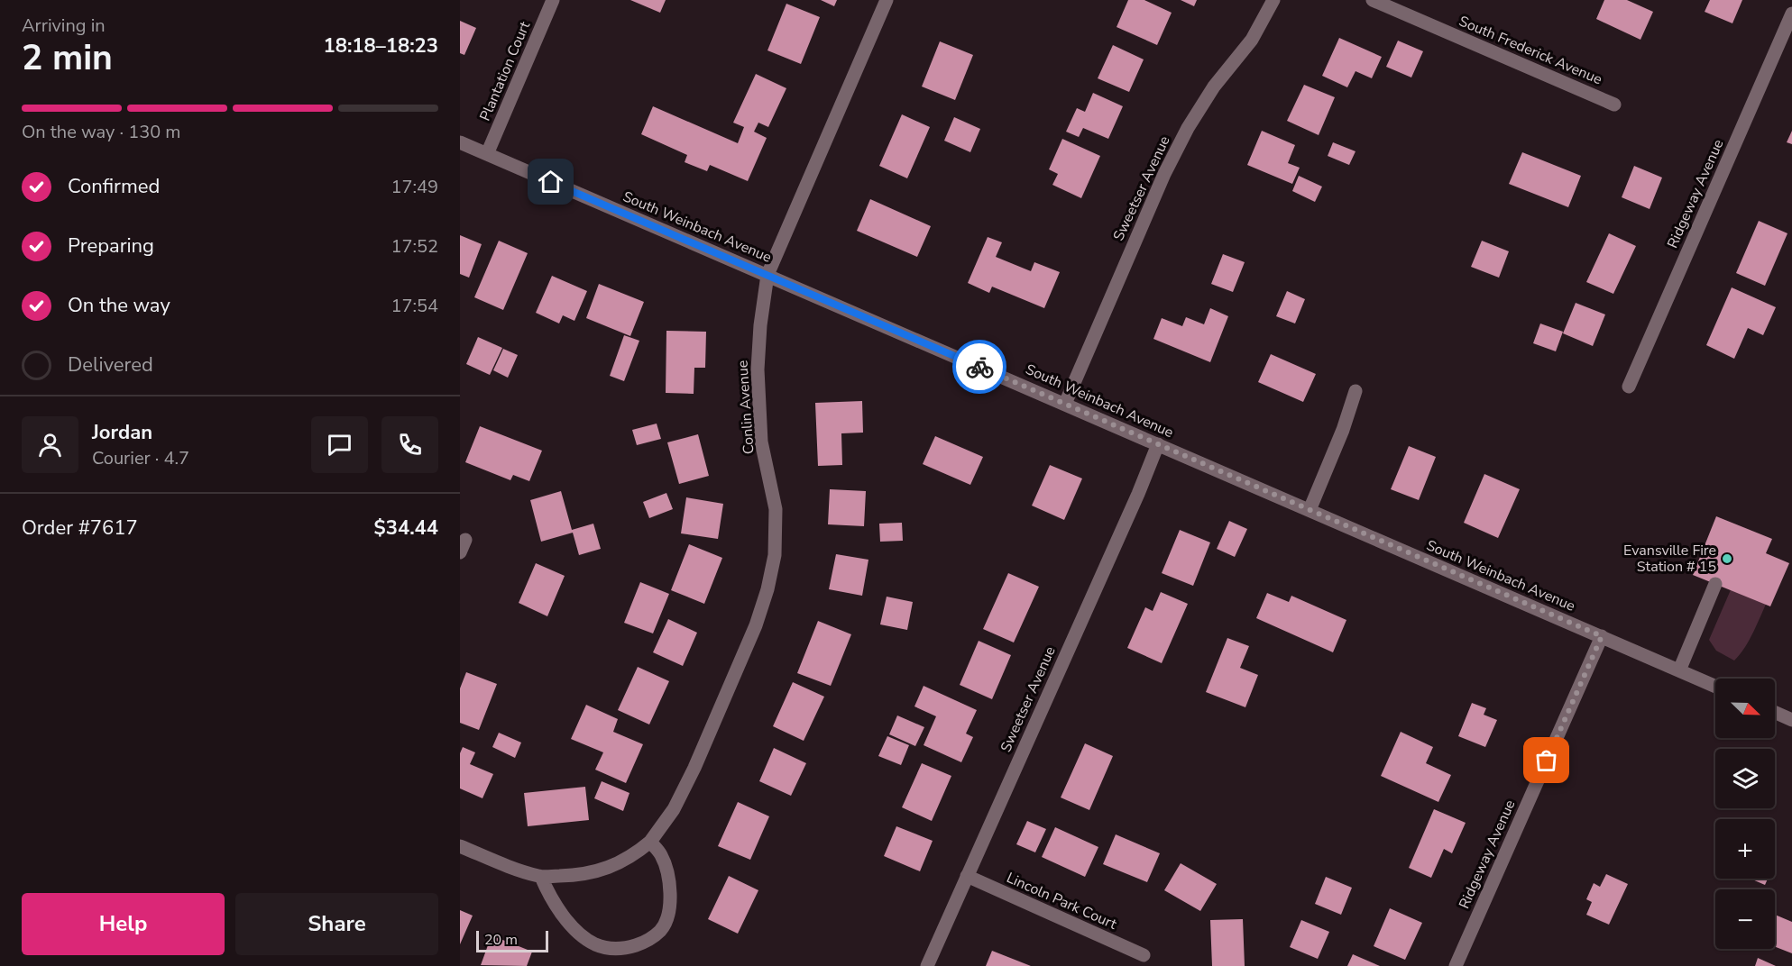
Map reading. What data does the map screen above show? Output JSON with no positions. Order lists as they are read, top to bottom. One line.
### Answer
{"streets":{"street":["South Frederick Avenue","Plantation Court","Sweetser Avenue","Ridgeway Avenue","South Weinbach Avenue","Conlin Avenue","Lincoln Park Court"]},"crossings":[["Plantation Court","South Weinbach Avenue"],["Sweetser Avenue","South Weinbach Avenue"],["Sweetser Avenue","Lincoln Park Court"],["Ridgeway Avenue","South Weinbach Avenue"],["South Weinbach Avenue","Conlin Avenue"]],"places":["Evansville Fire Station # 15"],"scale_bar":"20 m","north":"bottom right","page":{"heading":["2 min","Arriving in","18:18–18:23"],"panel":["Jordan","Courier · 4.7","Order #7617","$34.44"],"bar":"On the way · 130 m","list":[["Confirmed","17:49"],["Preparing","17:52"],["On the way","17:54"],"Delivered"],"map_buttons":["+","−"],"buttons":["Help","Share"],"scale":"20 m"}}
